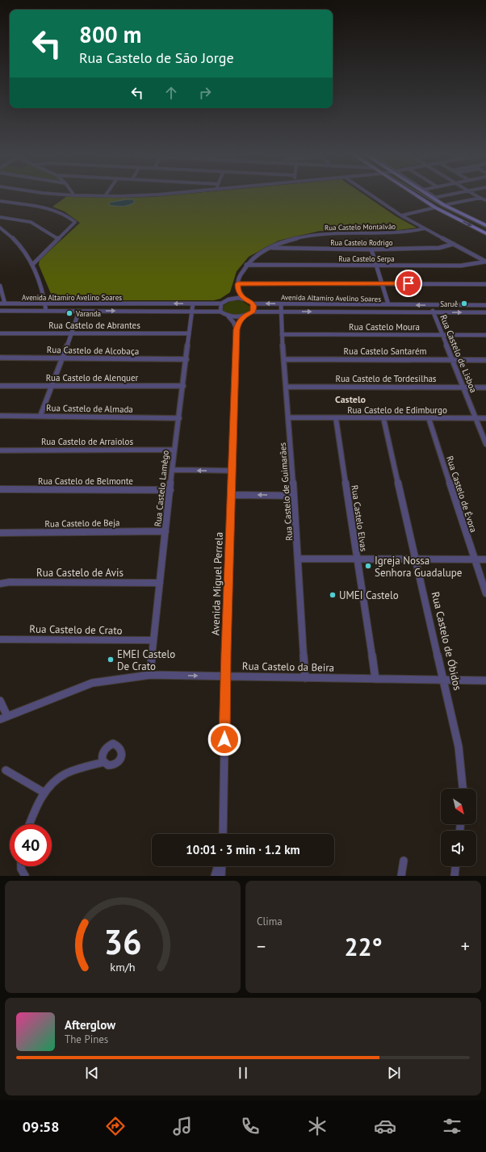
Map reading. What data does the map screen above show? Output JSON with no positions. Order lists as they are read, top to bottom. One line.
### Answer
{"streets":{"street":["Rua Castelo Montalvão","Rua Castelo Rodrigo","Rua Castelo Serpa","Avenida Altamiro Avelino Soares","Rua Castelo de Abrantes","Rua Castelo Moura","Rua Castelo de Alcobaça","Rua Castelo Santarém","Rua Castelo de Lisboa","Rua Castelo de Alenquer","Rua Castelo de Tordesilhas","Rua Castelo de Almada","Rua Castelo de Edimburgo","Rua Castelo de Arraiolos","Rua Castelo de Belmonte","Rua Castelo Lamêgo","Rua Castelo de Guimarães","Rua Castelo de Évora","Rua Castelo Elvas","Rua Castelo de Beja","Rua Castelo de Avis","Avenida Miguel Perrela","Rua Castelo de Crato","Rua Castelo de Óbidos","Rua Castelo da Beira"]},"crossings":[["Rua Castelo Montalvão","Rua Castelo Rodrigo"],["Rua Castelo Montalvão","Rua Castelo Serpa"],["Avenida Altamiro Avelino Soares","Rua Castelo de Lisboa"],["Avenida Altamiro Avelino Soares","Rua Castelo Lamêgo"],["Avenida Altamiro Avelino Soares","Rua Castelo de Guimarães"],["Rua Castelo de Abrantes","Rua Castelo Lamêgo"],["Rua Castelo Moura","Rua Castelo de Lisboa"],["Rua Castelo Moura","Rua Castelo de Guimarães"],["Rua Castelo de Alcobaça","Rua Castelo Lamêgo"],["Rua Castelo Santarém","Rua Castelo de Lisboa"],["Rua Castelo Santarém","Rua Castelo de Guimarães"],["Rua Castelo de Lisboa","Rua Castelo de Tordesilhas"],["Rua Castelo de Lisboa","Rua Castelo de Edimburgo"],["Rua Castelo de Alenquer","Rua Castelo Lamêgo"],["Rua Castelo de Tordesilhas","Rua Castelo de Guimarães"],["Rua Castelo de Almada","Rua Castelo Lamêgo"],["Rua Castelo de Edimburgo","Rua Castelo de Guimarães"],["Rua Castelo de Edimburgo","Rua Castelo de Évora"],["Rua Castelo de Edimburgo","Rua Castelo Elvas"],["Rua Castelo de Edimburgo","Rua Castelo de Óbidos"],["Rua Castelo de Arraiolos","Rua Castelo Lamêgo"],["Rua Castelo de Belmonte","Rua Castelo Lamêgo"],["Rua Castelo Lamêgo","Rua Castelo de Beja"],["Rua Castelo Lamêgo","Rua Castelo de Avis"],["Rua Castelo Lamêgo","Rua Castelo de Crato"],["Rua Castelo Lamêgo","Rua Castelo da Beira"],["Rua Castelo de Guimarães","Rua Castelo da Beira"],["Rua Castelo Elvas","Rua Castelo da Beira"],["Avenida Miguel Perrela","Rua Castelo da Beira"],["Rua Castelo de Óbidos","Rua Castelo da Beira"]],"districts":["Castelo"],"places":["Saruê","Varanda","Igreja Nossa Senhora Guadalupe","UMEI Castelo","EMEI Castelo De Crato"],"north":"bottom right","page":{"turn":["800 m","Rua Castelo de São Jorge"],"limit":"40","trip":"10:01 · 3 min · 1.2 km","tile":"Clima","heat":["−","22°","+"],"song":["Afterglow","The Pines"],"tabs":"09:58","gauge":["36","km/h"]}}
